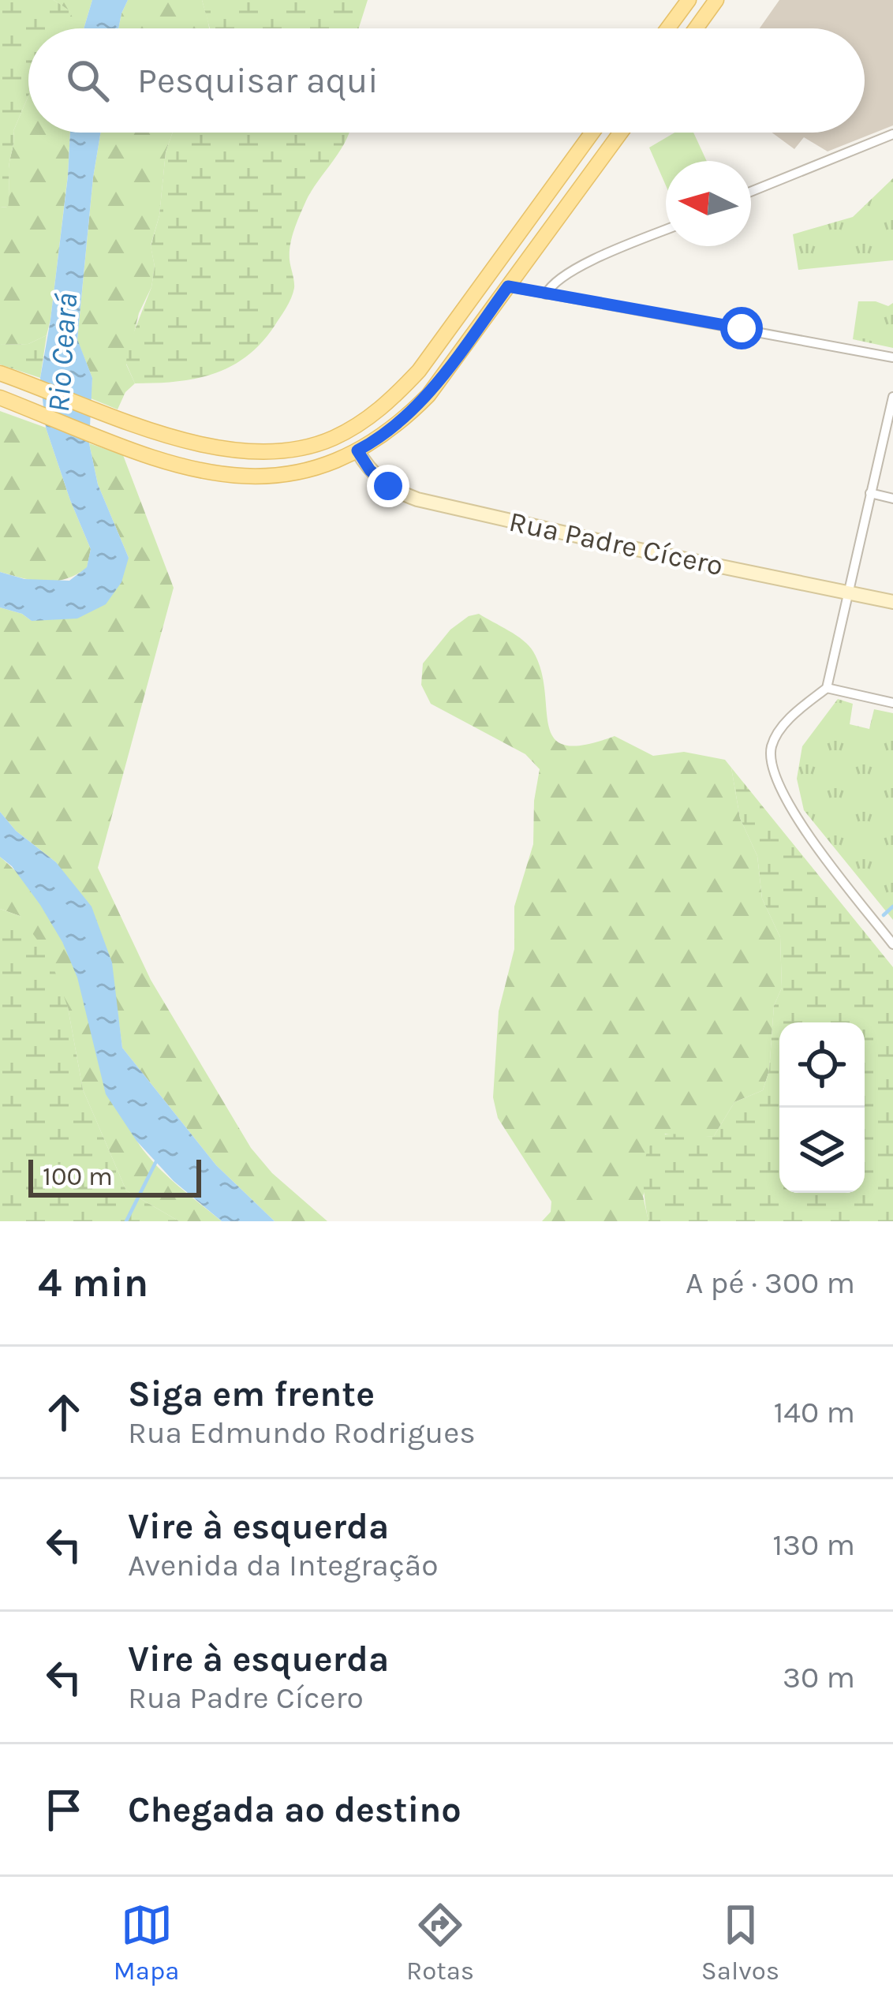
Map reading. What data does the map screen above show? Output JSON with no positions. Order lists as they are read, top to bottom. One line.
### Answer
{"streets":{"street":["Rua Padre Cícero"]},"water":["Rio Ceará"],"scale_bar":"100 m","north":"left","page":{"search":"Pesquisar aqui","scale":"100 m","heading":["4 min","A pé · 300 m"],"list":[["Siga em frente","Rua Edmundo Rodrigues","140 m"],["Vire à esquerda","Avenida da Integração","130 m"],["Vire à esquerda","Rua Padre Cícero","30 m"],"Chegada ao destino"],"nav":["Mapa","Rotas","Salvos"]}}
